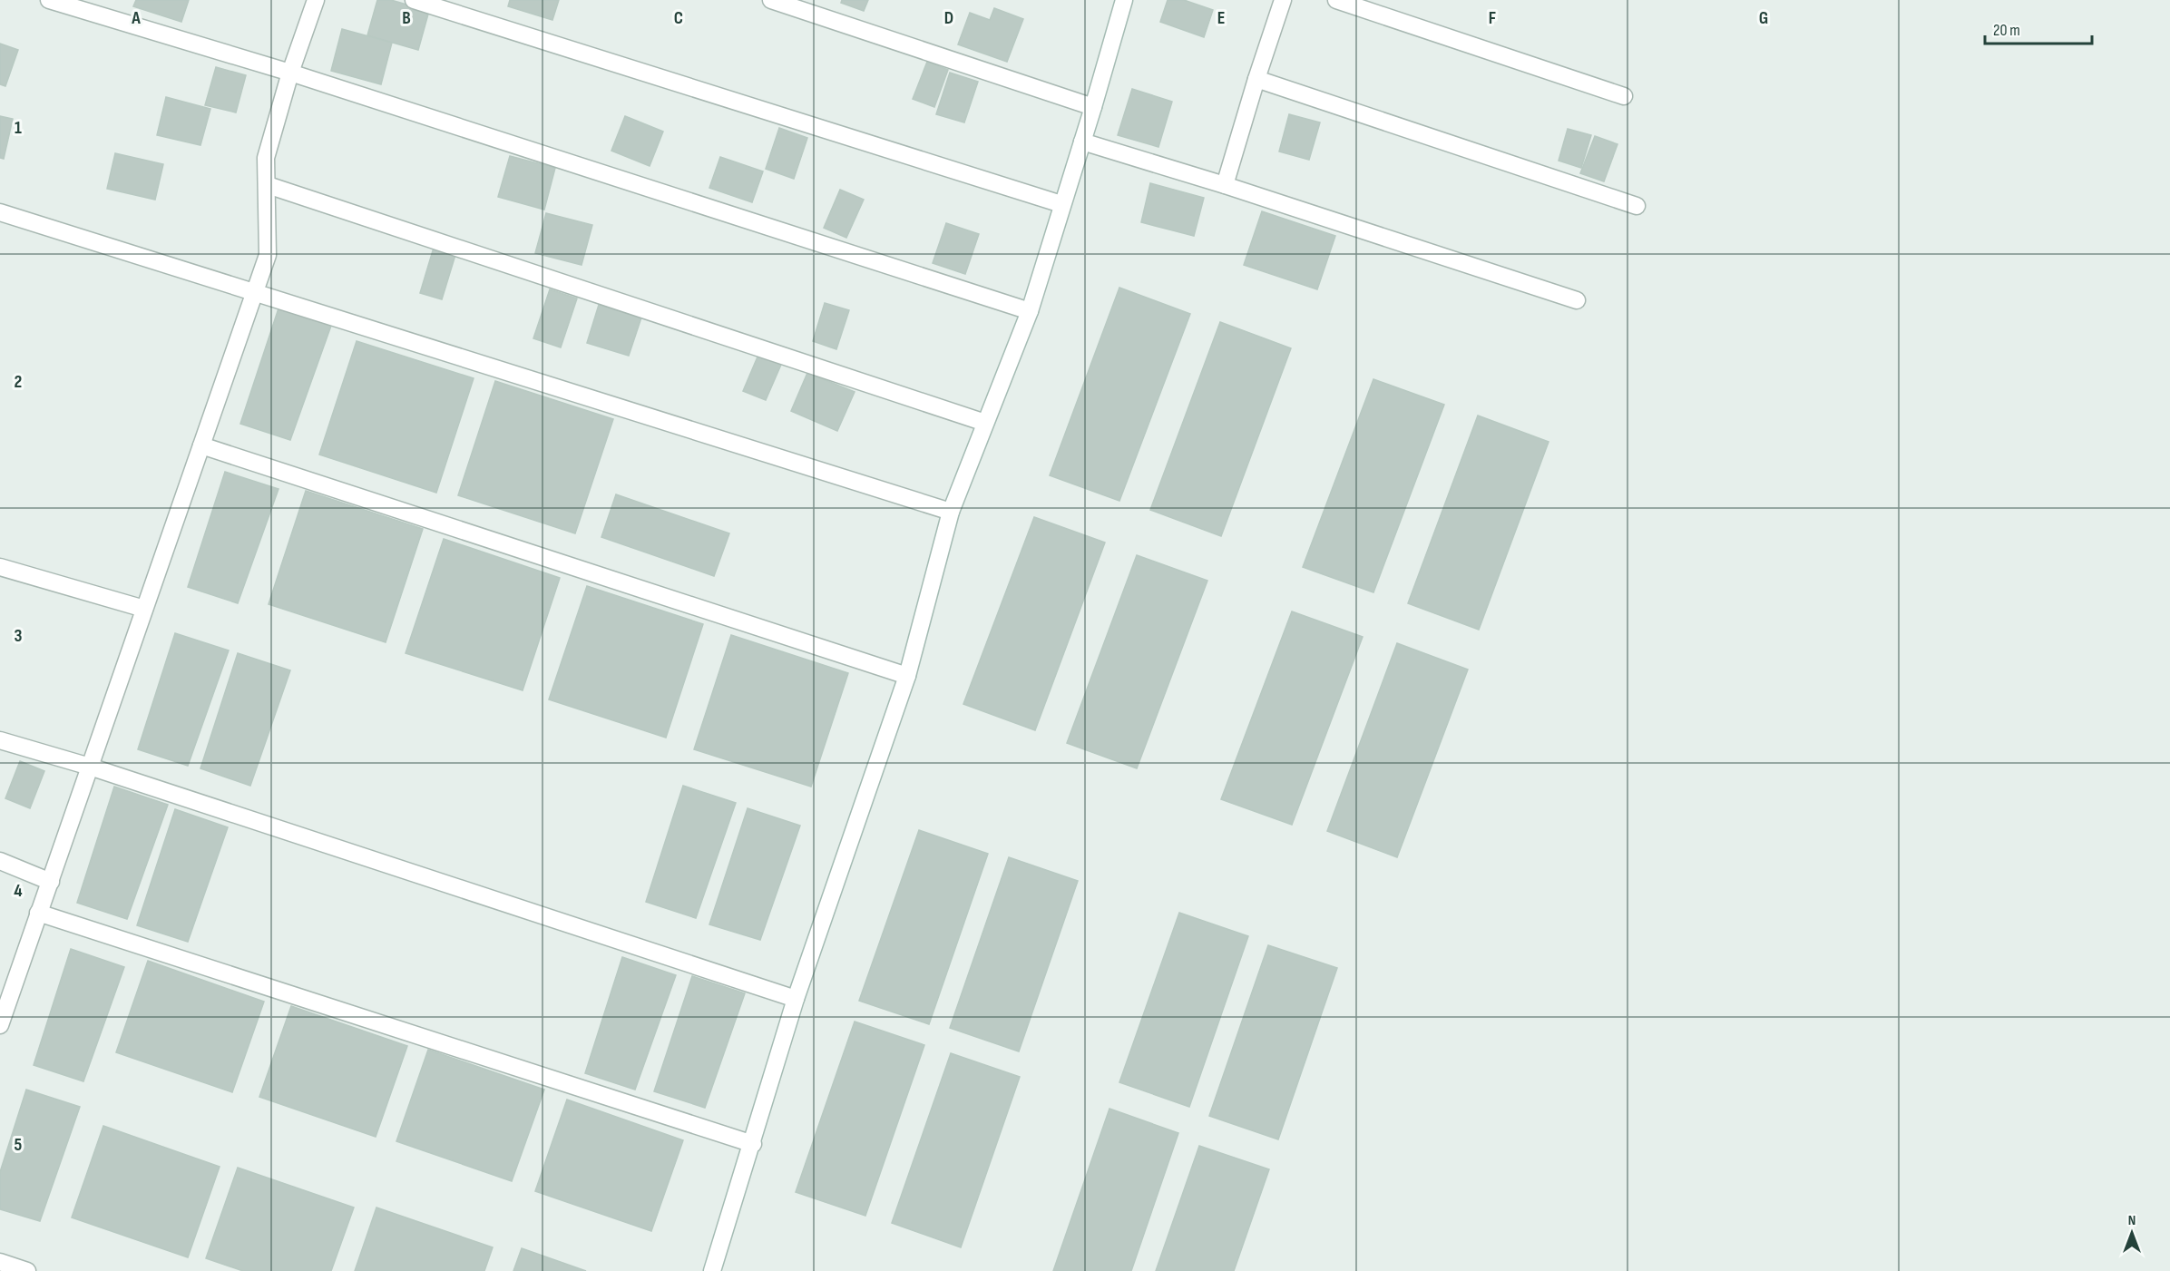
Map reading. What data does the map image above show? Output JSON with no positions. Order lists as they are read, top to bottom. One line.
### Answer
{"scale_bar":"20 m","north":"top","grid":{"columns":["A","B","C","D","E","F","G"],"rows":["1","2","3","4","5"]}}
